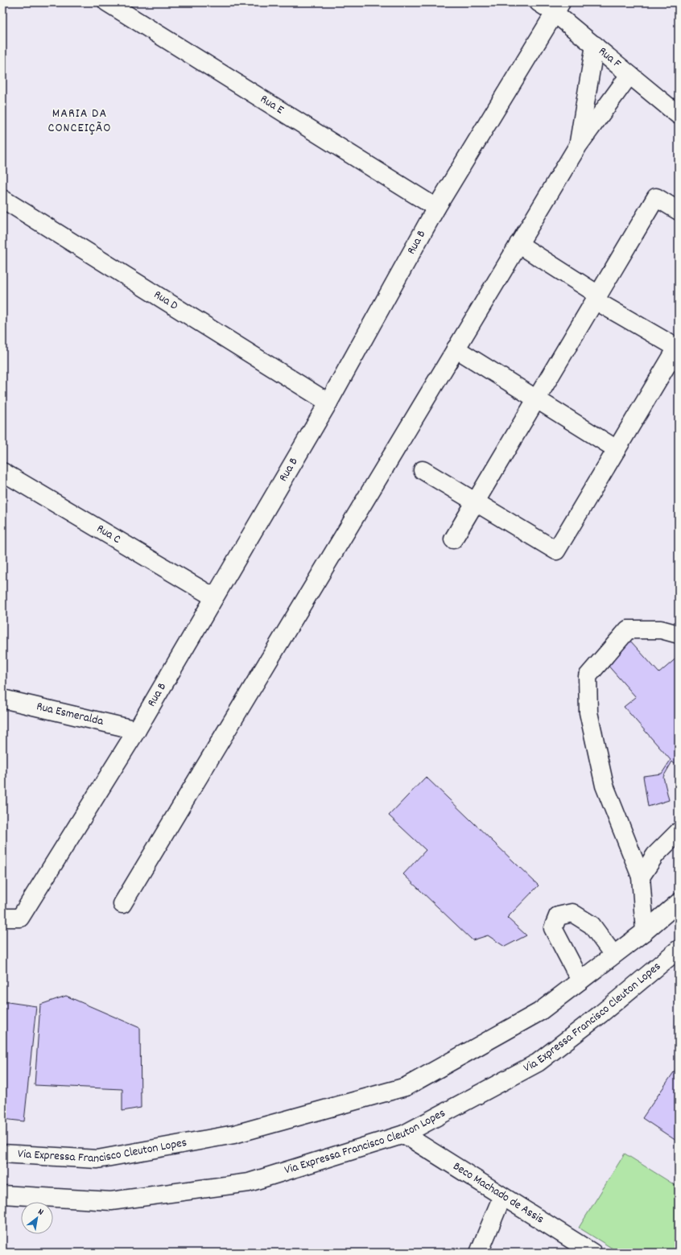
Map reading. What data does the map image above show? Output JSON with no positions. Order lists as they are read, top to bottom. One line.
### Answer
{"streets":{"main road":["Rua F","Rua E","Rua B","Rua D","Rua C","Rua Esmeralda","Via Expressa Francisco Cleuton Lopes","Beco Machado de Assis"]},"crossings":[["Rua F","Rua B"],["Rua E","Rua B"],["Rua B","Rua D"],["Rua B","Rua C"],["Rua B","Rua Esmeralda"],["Via Expressa Francisco Cleuton Lopes","Beco Machado de Assis"]],"districts":["MARIA DA CONCEIÇÃO"],"north":"top right"}
